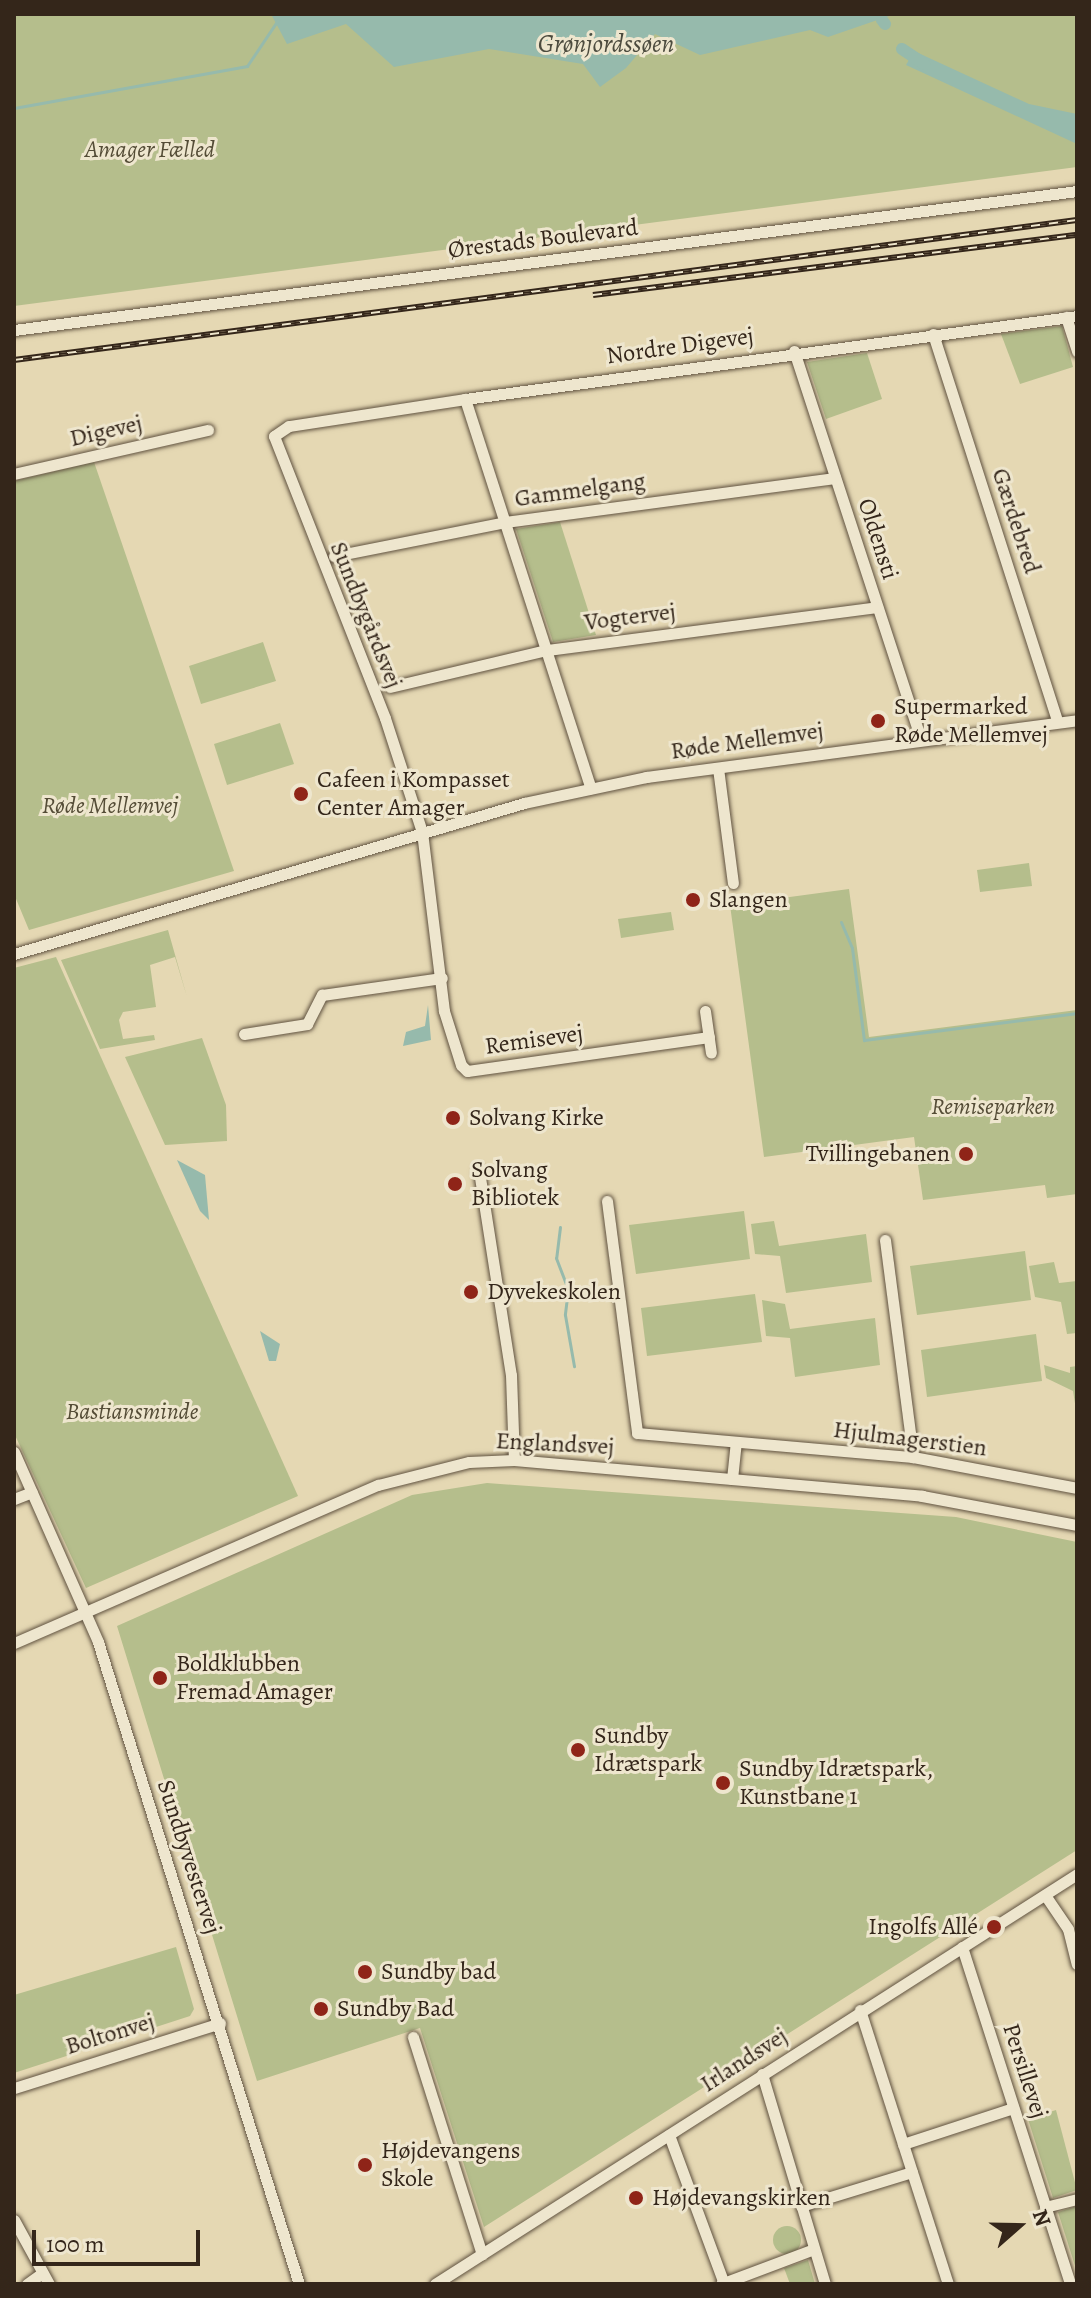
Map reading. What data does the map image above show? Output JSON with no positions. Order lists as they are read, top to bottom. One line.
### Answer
{"streets":{"street":["Ørestads Boulevard","Nordre Digevej","Digevej","Gammelgang","Gærdebred","Oldensti","Sundbygårdsvej","Vogtervej","Røde Mellemvej","Remisevej","Hjulmagerstien","Englandsvej","Sundbyvestervej","Boltonvej","Irlandsvej","Persillevej"]},"crossings":[["Nordre Digevej","Gærdebred"],["Nordre Digevej","Oldensti"],["Nordre Digevej","Sundbygårdsvej"],["Gammelgang","Oldensti"],["Gærdebred","Røde Mellemvej"],["Oldensti","Vogtervej"],["Oldensti","Røde Mellemvej"],["Sundbygårdsvej","Røde Mellemvej"],["Sundbygårdsvej","Remisevej"],["Røde Mellemvej","Remisevej"],["Englandsvej","Sundbyvestervej"],["Sundbyvestervej","Boltonvej"],["Irlandsvej","Persillevej"]],"water":["Grønjordssøen"],"parks":["Amager Fælled","Røde Mellemvej","Remiseparken","Bastiansminde"],"places":["Supermarked Røde Mellemvej","Cafeen i Kompasset Center Amager","Slangen","Solvang Kirke","Tvillingebanen","Solvang Bibliotek","Dyvekeskolen","Boldklubben Fremad Amager","Sundby Idrætspark","Sundby Idrætspark, Kunstbane 1","Ingolfs Allé","Sundby bad","Sundby Bad","Højdevangens Skole","Højdevangskirken"],"scale_bar":"100 m","north":"right"}
